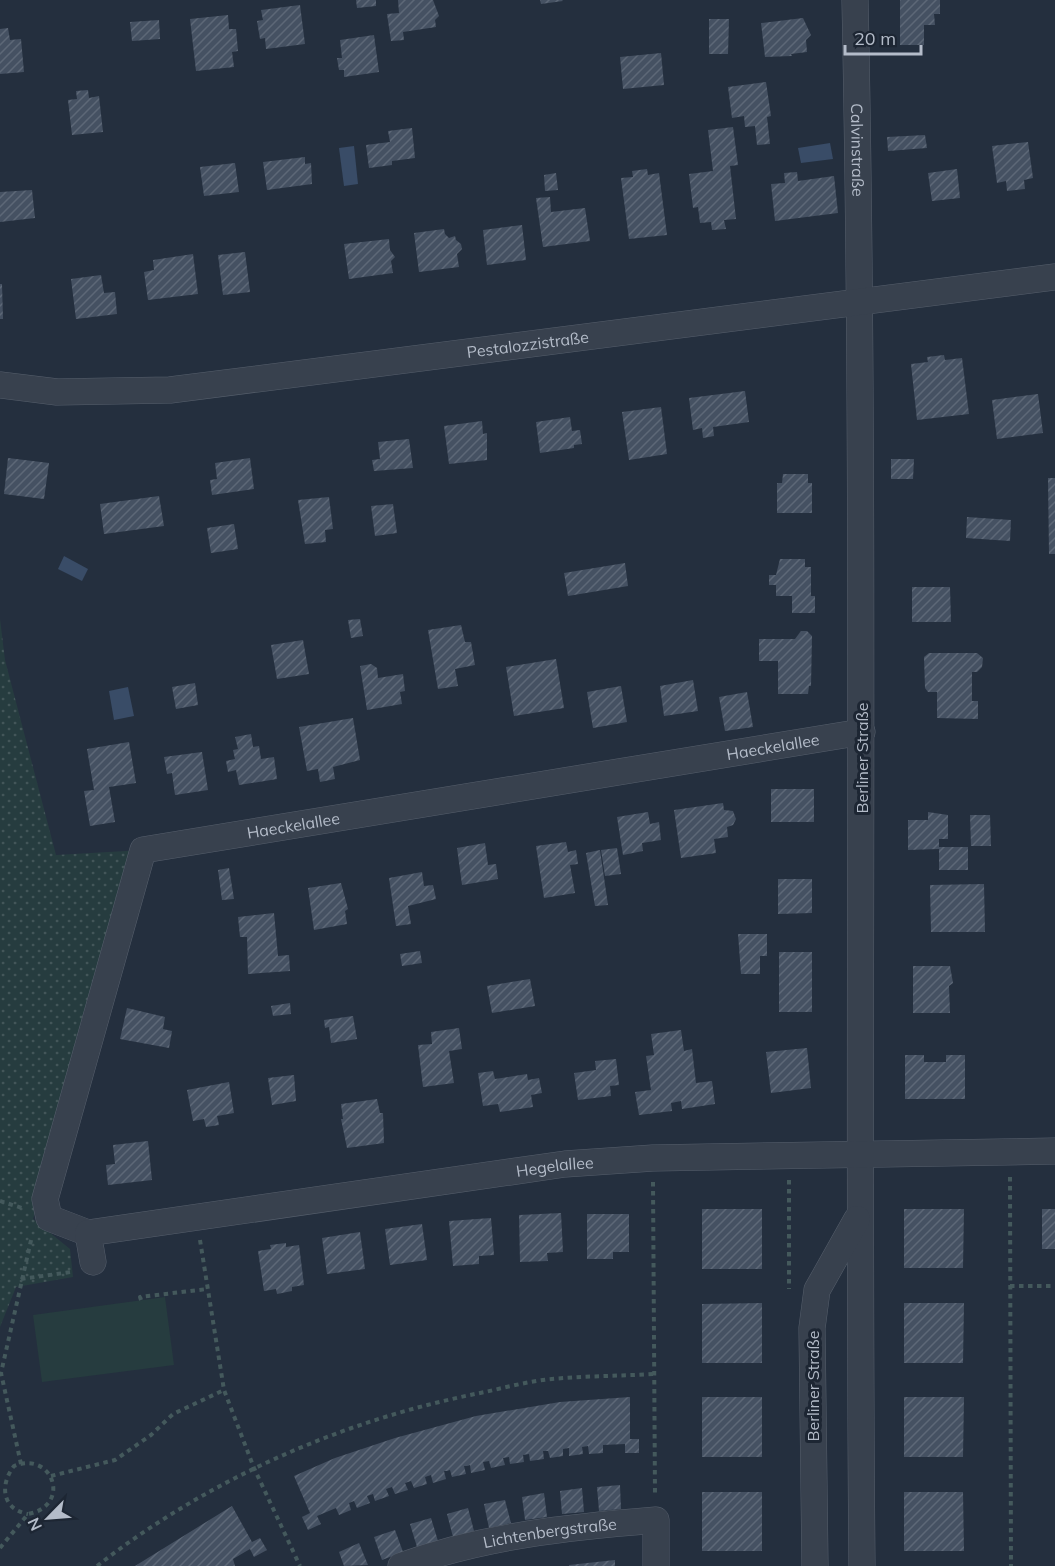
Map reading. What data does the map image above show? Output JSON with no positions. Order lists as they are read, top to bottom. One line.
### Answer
{"streets":{"street":["Calvinstraße","Pestalozzistraße","Haeckelallee","Berliner Straße","Hegelallee","Lichtenbergstraße"]},"crossings":[["Calvinstraße","Pestalozzistraße"],["Calvinstraße","Berliner Straße"],["Pestalozzistraße","Berliner Straße"],["Haeckelallee","Berliner Straße"],["Haeckelallee","Hegelallee"],["Berliner Straße","Hegelallee"]],"scale_bar":"20 m","north":"bottom left"}
